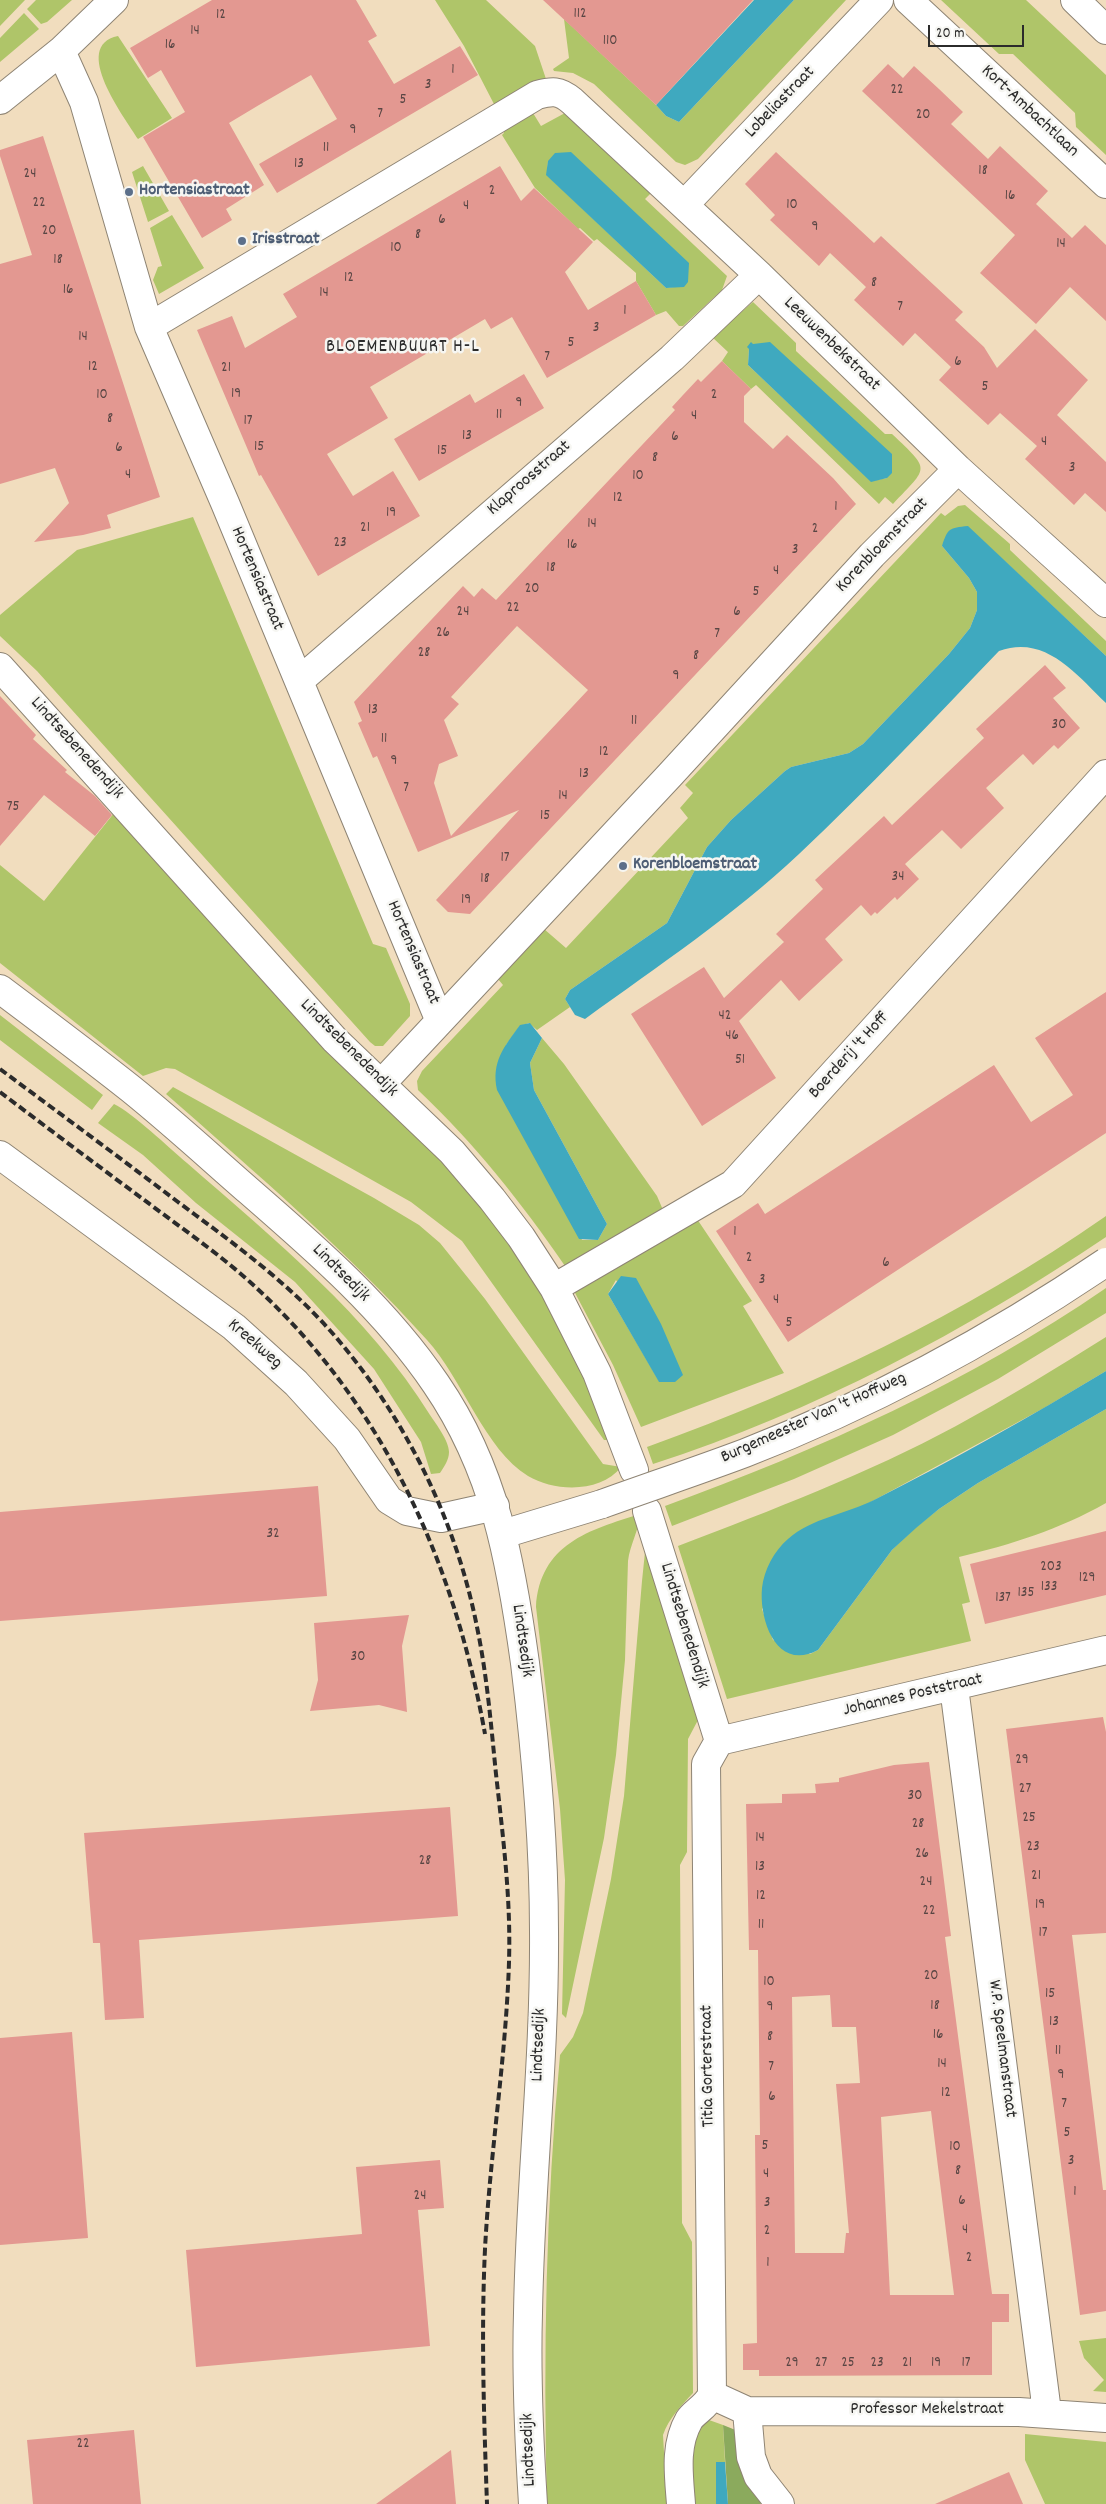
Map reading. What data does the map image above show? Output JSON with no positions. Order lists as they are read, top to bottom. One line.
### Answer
{"streets":{"street":["Lobeliastraat","Kort-Ambachtlaan","Leeuwenbekstraat","Klaproosstraat","Korenbloemstraat","Hortensiastraat","Lindtsebenedendijk","Boerderij 't Hoff","Lindtsedijk","Kreekweg","Burgemeester Van 't Hoffweg","Johannes Poststraat","W.P. Speelmanstraat","Titia Gorterstraat","Professor Mekelstraat"]},"crossings":[["Lobeliastraat","Leeuwenbekstraat"],["Leeuwenbekstraat","Klaproosstraat"],["Leeuwenbekstraat","Korenbloemstraat"],["Leeuwenbekstraat","Hortensiastraat"],["Klaproosstraat","Hortensiastraat"],["Korenbloemstraat","Hortensiastraat"],["Hortensiastraat","Lindtsebenedendijk"],["Lindtsebenedendijk","Boerderij 't Hoff"],["Lindtsebenedendijk","Johannes Poststraat"],["Lindtsebenedendijk","Titia Gorterstraat"],["Lindtsedijk","Kreekweg"],["Lindtsedijk","Burgemeester Van 't Hoffweg"],["Johannes Poststraat","W.P. Speelmanstraat"],["Johannes Poststraat","Titia Gorterstraat"],["W.P. Speelmanstraat","Professor Mekelstraat"],["Titia Gorterstraat","Professor Mekelstraat"]],"districts":["BLOEMENBUURT H-L"],"places":["Hortensiastraat","Irisstraat","Korenbloemstraat"],"house_numbers":["112","12","14","110","16","1","3","22","5","7","20","9","11","13","18","24","2","16","22","10","4","6","9","20","8","14","10","18","12","8","16","14","7","1","3","14","5","7","6","12","21","5","19","10","2","9","11","4","8","17","13","6","4","15","6","15","8","3","4","10","12","1","19","14","21","2","23","16","3","18","4","20","5","22","24","6","26","7","28","8","9","13","11","30","11","12","9","13","7","14","75","15","17","34","18","19","42","46","51","1","2","6","3","4","5","32","203","129","133","135","137","30","29","27","30","25","28","14","23","26","28","13","21","24","12","19","22","11","17","20","10","15","18","9","13","16","8","11","14","7","9","12","6","7","5","5","10","3","8","4","1","24","6","3","4","2","2","1","29","27","25","23","21","19","17","22"],"scale_bar":"20 m"}
